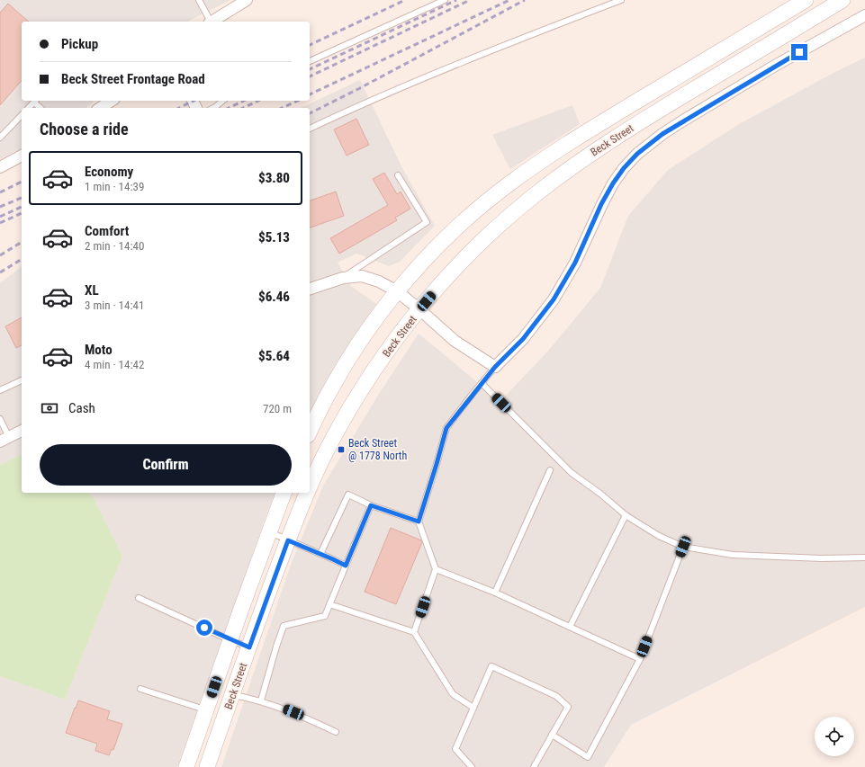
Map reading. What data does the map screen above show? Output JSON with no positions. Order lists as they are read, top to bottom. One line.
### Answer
{"streets":{"main road":["Beck Street"]},"places":{"transit":["Beck Street @ 1778 North"]},"page":{"banner":["Pickup","Beck Street Frontage Road"],"heading":"Choose a ride","list":[{"name":"Economy","note":"1 min · 14:39","value":"$3.80"},{"name":"Comfort","note":"2 min · 14:40","value":"$5.13"},{"name":"XL","note":"3 min · 14:41","value":"$6.46"},{"name":"Moto","note":"4 min · 14:42","value":"$5.64"}],"pay":["Cash","720 m"],"buttons":"Confirm"}}
